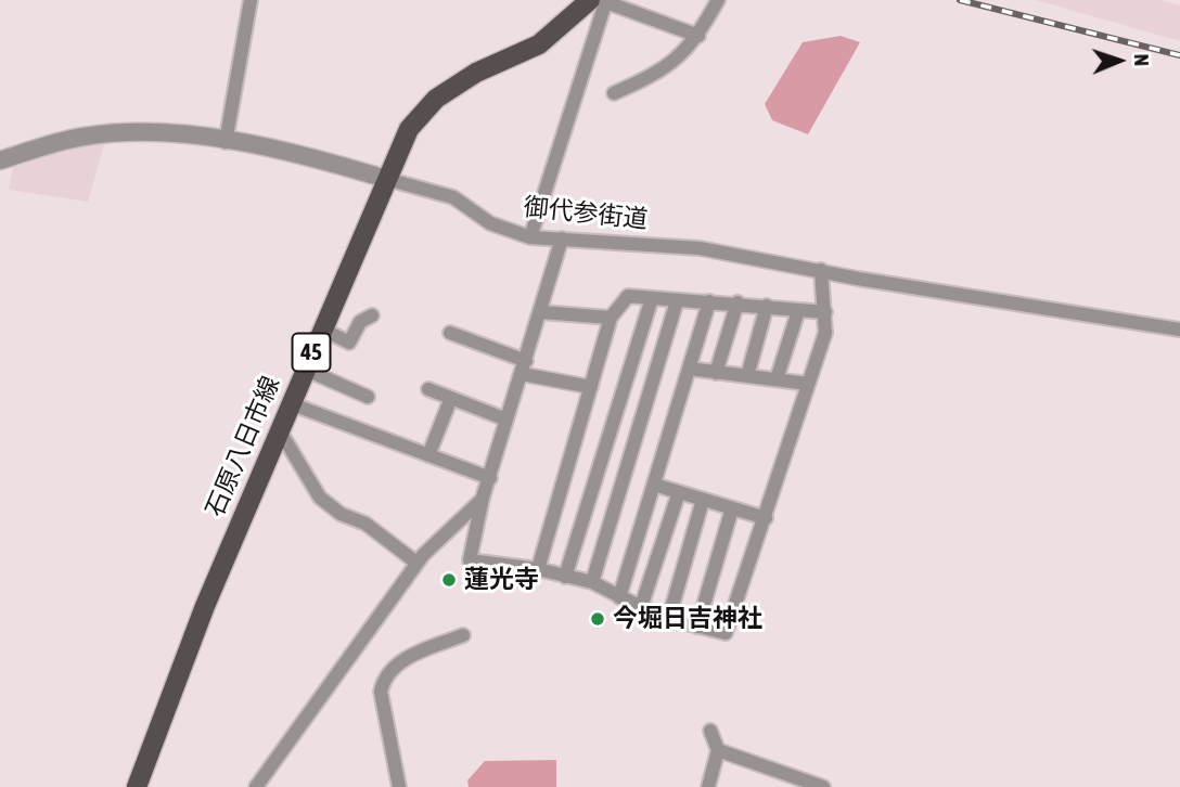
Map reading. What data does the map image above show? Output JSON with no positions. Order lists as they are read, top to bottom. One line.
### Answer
{"streets":{"main road":["45","石原八日市線"],"street":["御代参街道"]},"crossings":[["御代参街道","石原八日市線"]],"places":["蓮光寺","今堀日吉神社"],"north":"right"}
